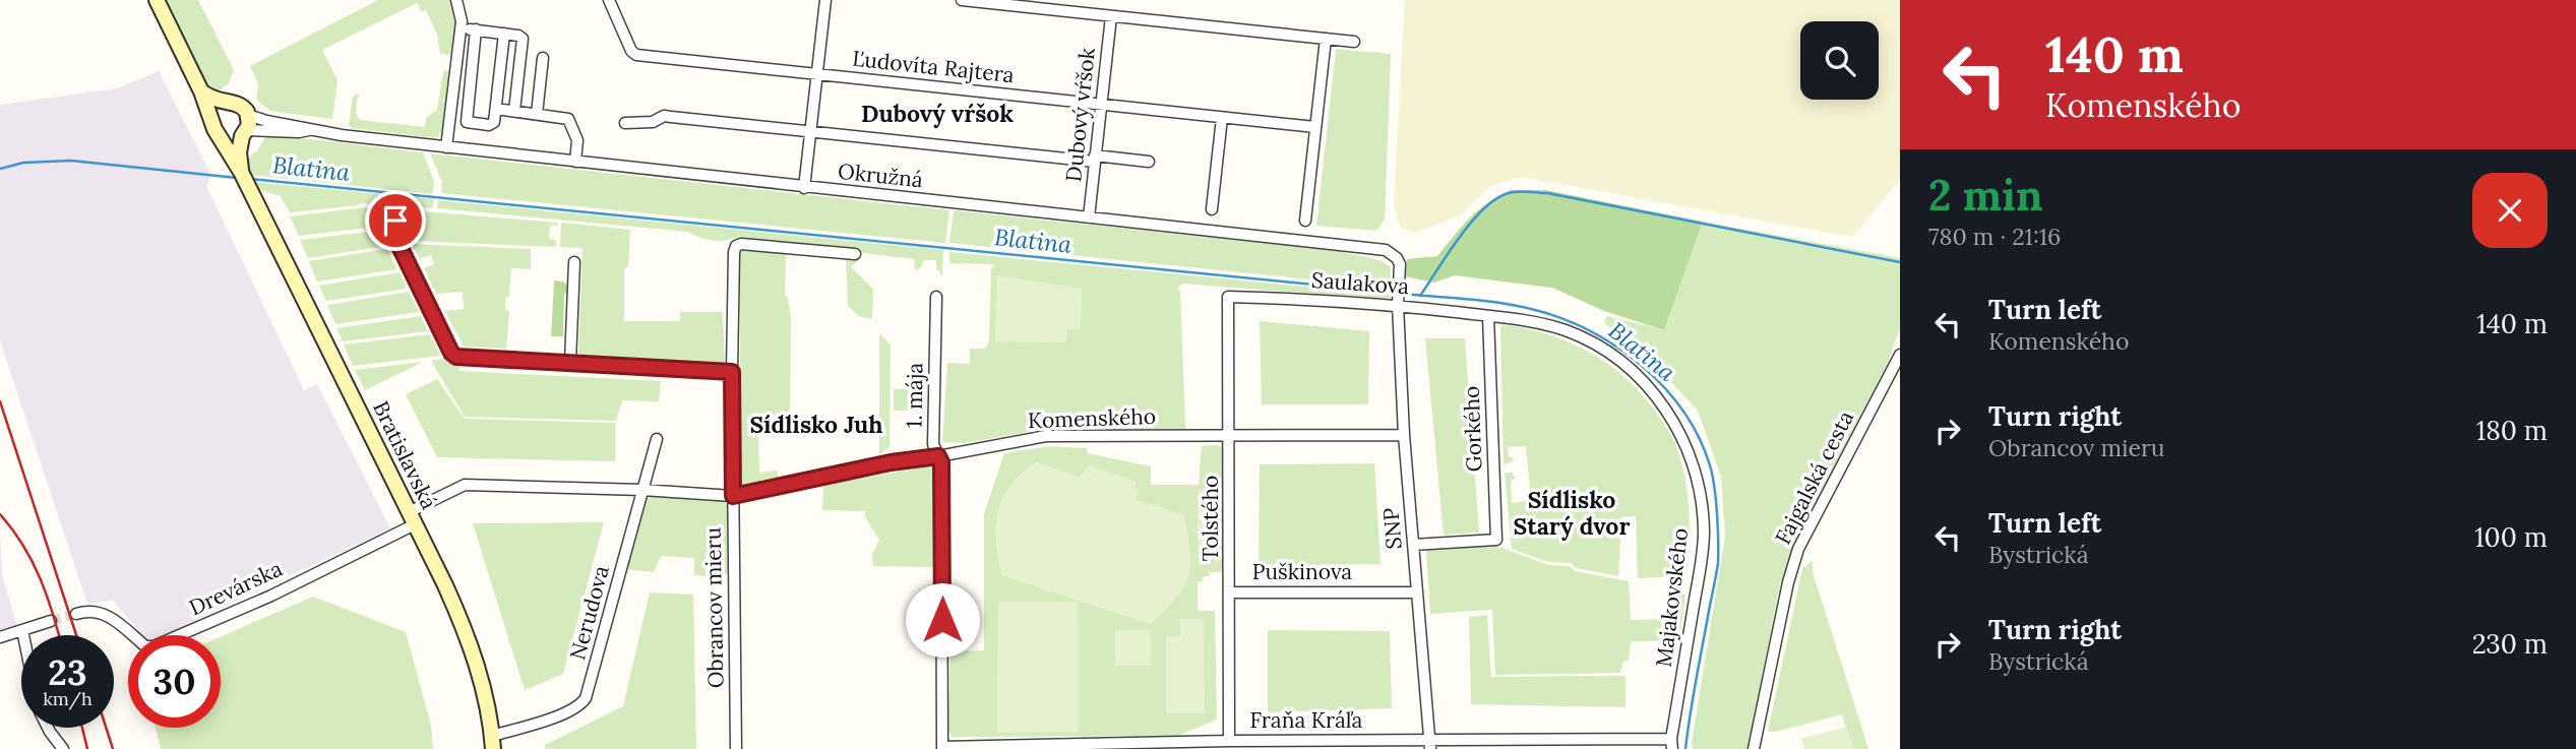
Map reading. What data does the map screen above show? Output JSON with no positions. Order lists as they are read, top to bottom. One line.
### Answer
{"streets":{"main road":["Bratislavská"],"street":["Ľudovíta Rajtera","Dubový vŕšok","Okružná","Saulakova","1. mája","Komenského","Gorkého","Fajgalská cesta","Tolstého","SNP","Puškinova","Drevárska","Majakovského","Obrancov mieru","Nerudova","Fraňa Kráľa"]},"crossings":[["Ľudovíta Rajtera","Dubový vŕšok"],["Dubový vŕšok","Okružná"],["Okružná","Saulakova"],["Okružná","Bratislavská"],["Okružná","SNP"],["Saulakova","Gorkého"],["Saulakova","Tolstého"],["Saulakova","SNP"],["Saulakova","Majakovského"],["1. mája","Komenského"],["1. mája","Fraňa Kráľa"],["Komenského","Bratislavská"],["Komenského","Tolstého"],["Komenského","SNP"],["Komenského","Drevárska"],["Komenského","Obrancov mieru"],["Komenského","Nerudova"],["Gorkého","SNP"],["Gorkého","Majakovského"],["Bratislavská","Drevárska"],["Bratislavská","Nerudova"],["Tolstého","Puškinova"],["Tolstého","Fraňa Kráľa"],["SNP","Puškinova"],["SNP","Fraňa Kráľa"],["Majakovského","Fraňa Kráľa"]],"districts":["Dubový vŕšok","Sídlisko Juh","Sídlisko Starý dvor"],"water":["Blatina"],"page":{"turn":["140 m","Komenského"],"heading":["2 min","780 m · 21:16"],"list":[{"name":"Turn left","note":"Komenského","value":"140 m"},{"name":"Turn right","note":"Obrancov mieru","value":"180 m"},{"name":"Turn left","note":"Bystrická","value":"100 m"},{"name":"Turn right","note":"Bystrická","value":"230 m"}],"speed":"23 km/h","limit":"30"}}
